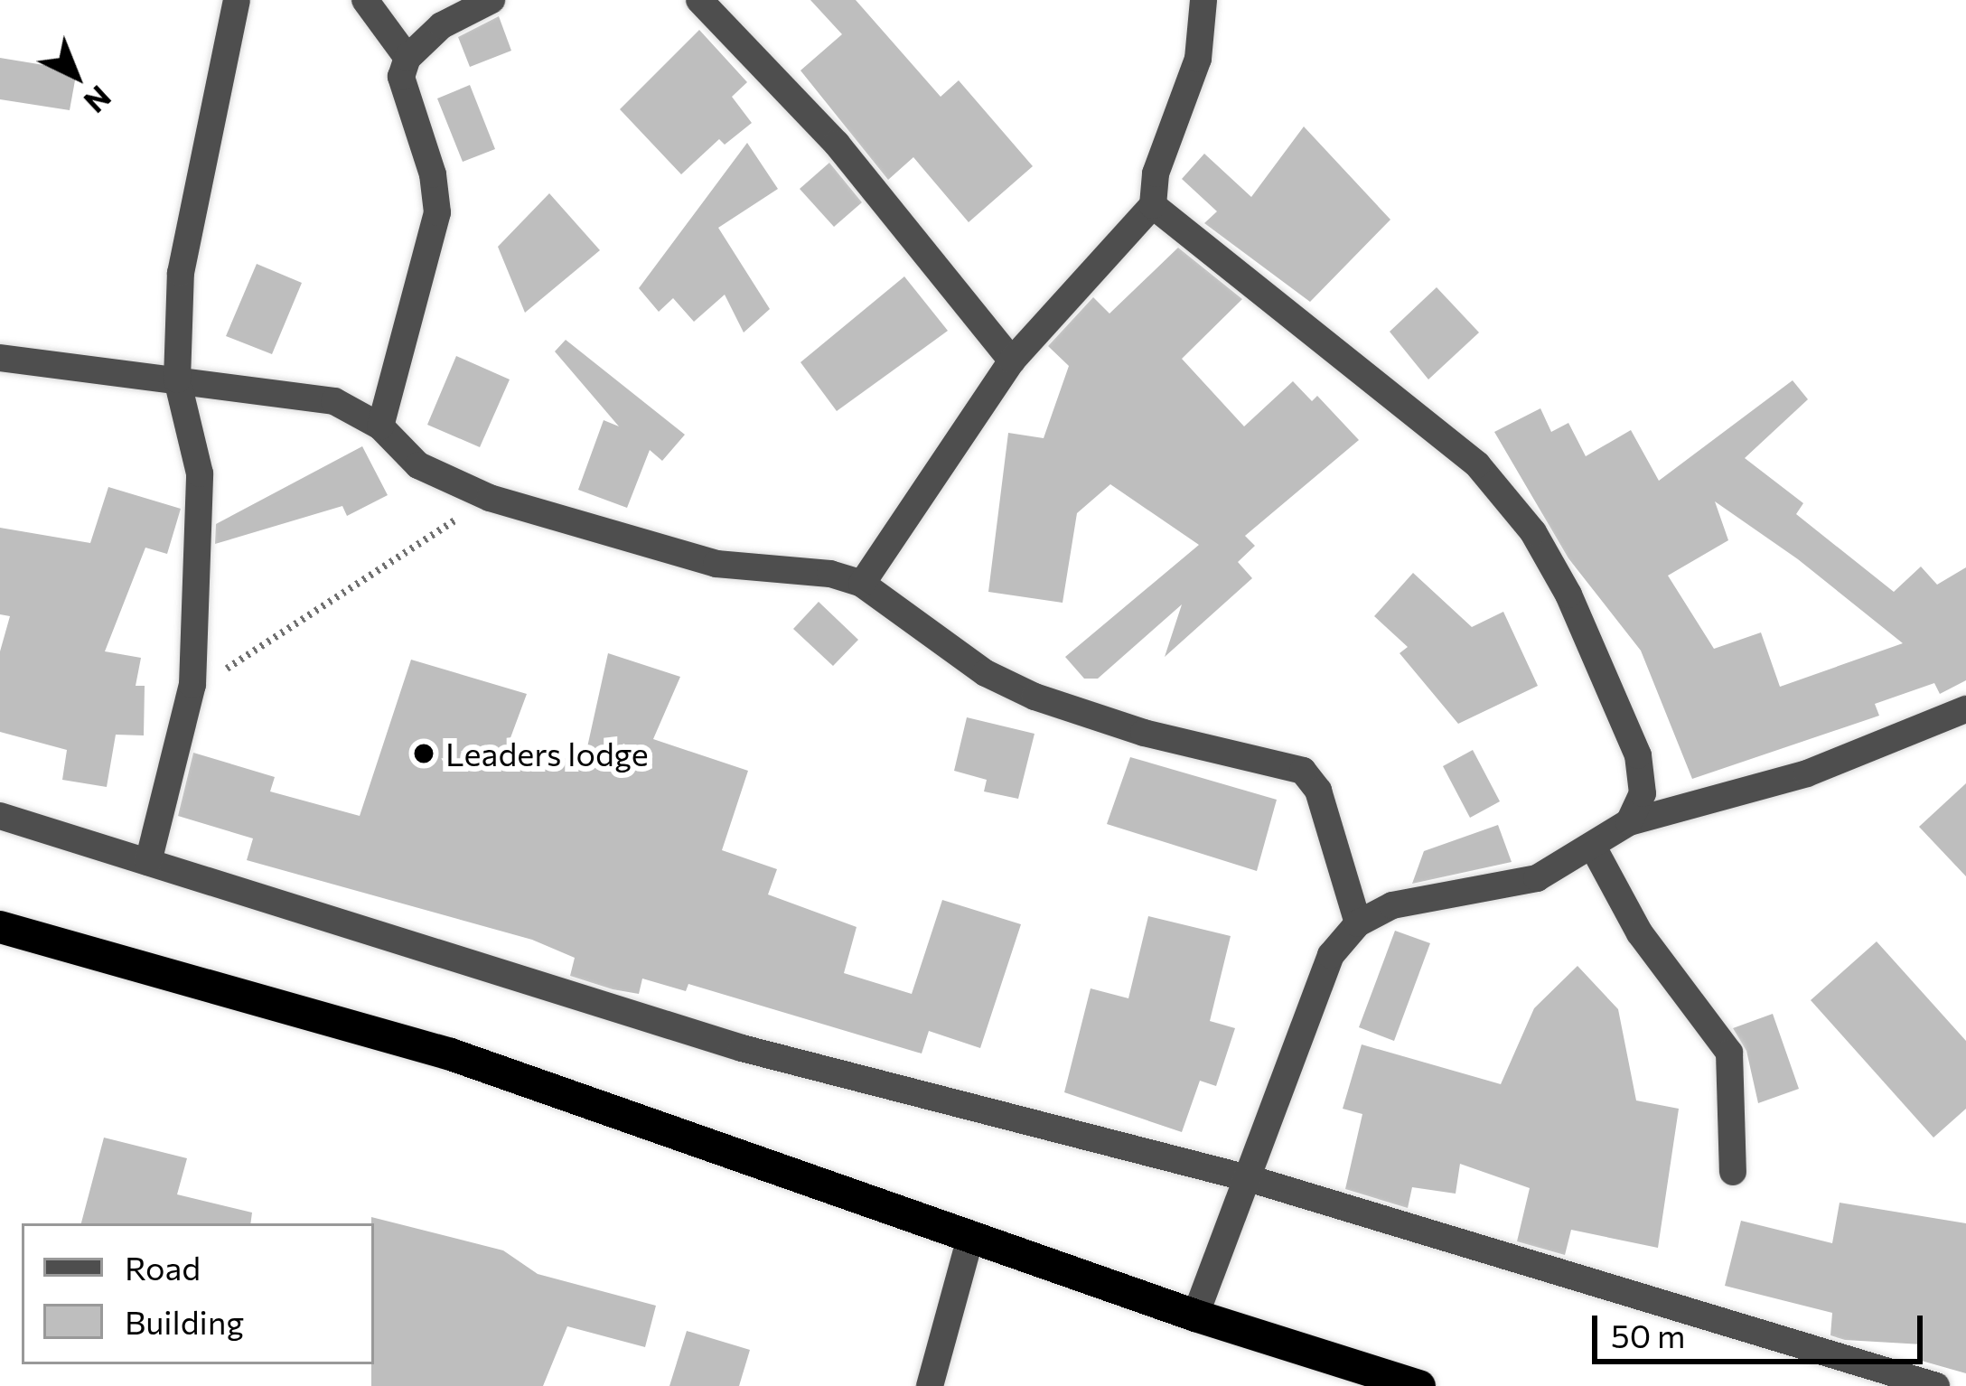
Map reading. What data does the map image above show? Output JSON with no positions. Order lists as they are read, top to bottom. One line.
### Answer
{"places":["Leaders lodge"],"legend":["Road","Building"],"scale_bar":"50 m","north":"bottom right"}
